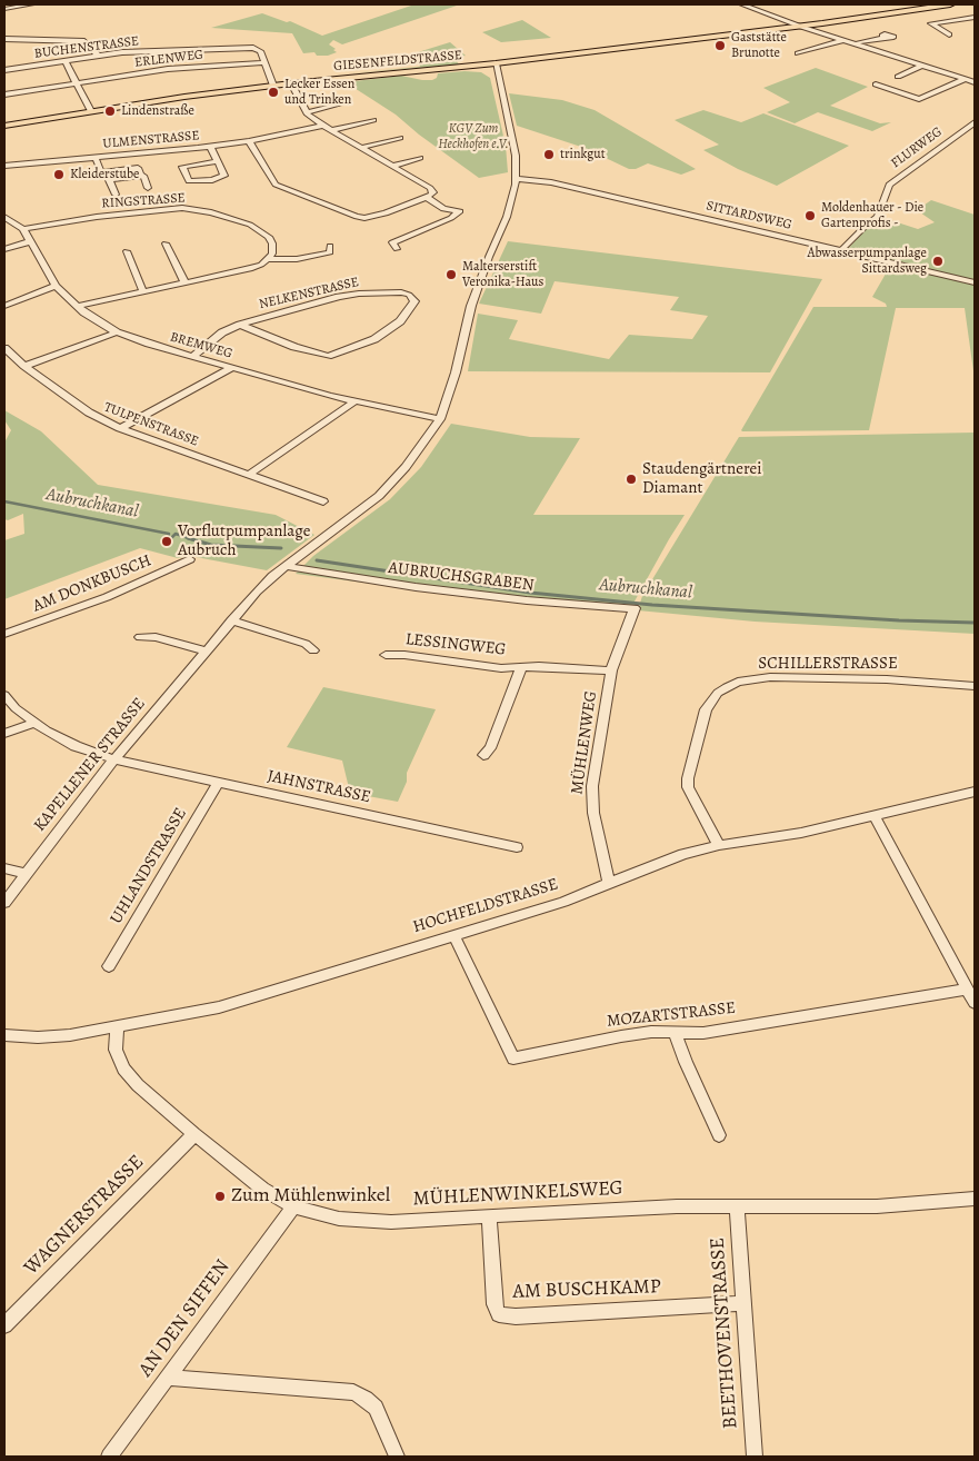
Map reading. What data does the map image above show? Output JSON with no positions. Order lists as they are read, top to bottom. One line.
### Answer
{"streets":{"main road":["GIESENFELDSTRASSE"],"street":["BUCHENSTRASSE","ERLENWEG","ULMENSTRASSE","FLURWEG","RINGSTRASSE","SITTARDSWEG","NELKENSTRASSE","BREMWEG","TULPENSTRASSE","AUBRUCHSGRABEN","AM DONKBUSCH","LESSINGWEG","SCHILLERSTRASSE","MÜHLENWEG","KAPELLENER STRASSE","JAHNSTRASSE","UHLANDSTRASSE","HOCHFELDSTRASSE","MOZARTSTRASSE","MÜHLENWINKELSWEG","WAGNERSTRASSE","AM BUSCHKAMP","AN DEN SIFFEN","BEETHOVENSTRASSE"]},"crossings":[["BUCHENSTRASSE","ERLENWEG"],["BUCHENSTRASSE","GIESENFELDSTRASSE"],["GIESENFELDSTRASSE","KAPELLENER STRASSE"],["FLURWEG","SITTARDSWEG"],["RINGSTRASSE","BREMWEG"],["SITTARDSWEG","KAPELLENER STRASSE"],["NELKENSTRASSE","BREMWEG"],["BREMWEG","KAPELLENER STRASSE"],["AUBRUCHSGRABEN","MÜHLENWEG"],["AUBRUCHSGRABEN","KAPELLENER STRASSE"],["LESSINGWEG","MÜHLENWEG"],["SCHILLERSTRASSE","HOCHFELDSTRASSE"],["MÜHLENWEG","HOCHFELDSTRASSE"],["KAPELLENER STRASSE","JAHNSTRASSE"],["JAHNSTRASSE","UHLANDSTRASSE"],["HOCHFELDSTRASSE","MOZARTSTRASSE"],["HOCHFELDSTRASSE","MÜHLENWINKELSWEG"],["MÜHLENWINKELSWEG","WAGNERSTRASSE"],["MÜHLENWINKELSWEG","AM BUSCHKAMP"],["MÜHLENWINKELSWEG","AN DEN SIFFEN"],["MÜHLENWINKELSWEG","BEETHOVENSTRASSE"],["AM BUSCHKAMP","BEETHOVENSTRASSE"]],"water":["Aubruchkanal"],"parks":["KGV Zum Heckhofen e.V."],"places":["Gaststätte Brunotte","Lecker Essen und Trinken","Lindenstraße","trinkgut","Kleiderstube","Moldenhauer - Die Gartenprofis -","Abwasserpumpanlage Sittardsweg","Malterserstift Veronika-Haus","Staudengärtnerei Diamant","Vorflutpumpanlage Aubruch","Zum Mühlenwinkel"]}
